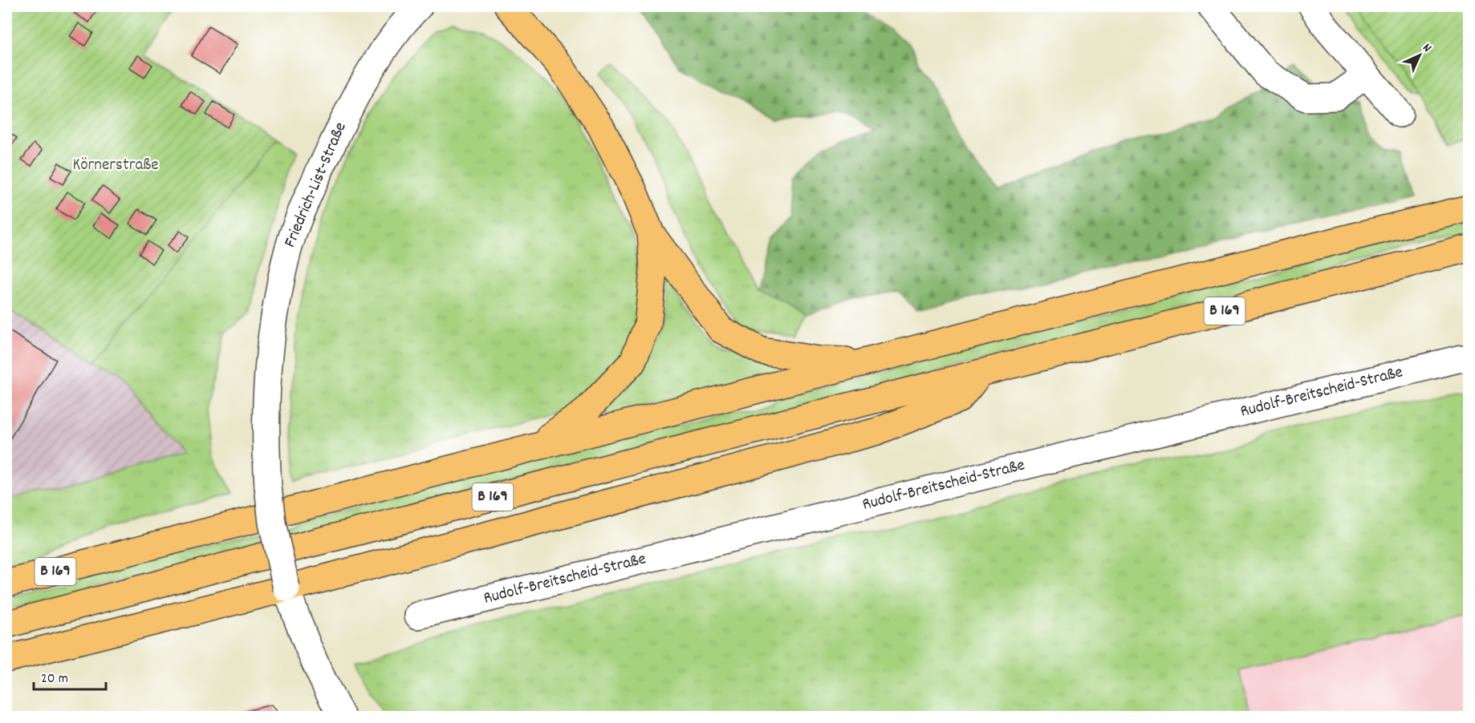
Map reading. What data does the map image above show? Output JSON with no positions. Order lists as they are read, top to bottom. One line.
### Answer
{"streets":{"highway":["B 169"],"street":["Friedrich-List-Straße","Rudolf-Breitscheid-Straße"]},"parks":["Körnerstraße"],"scale_bar":"20 m","north":"top right"}
